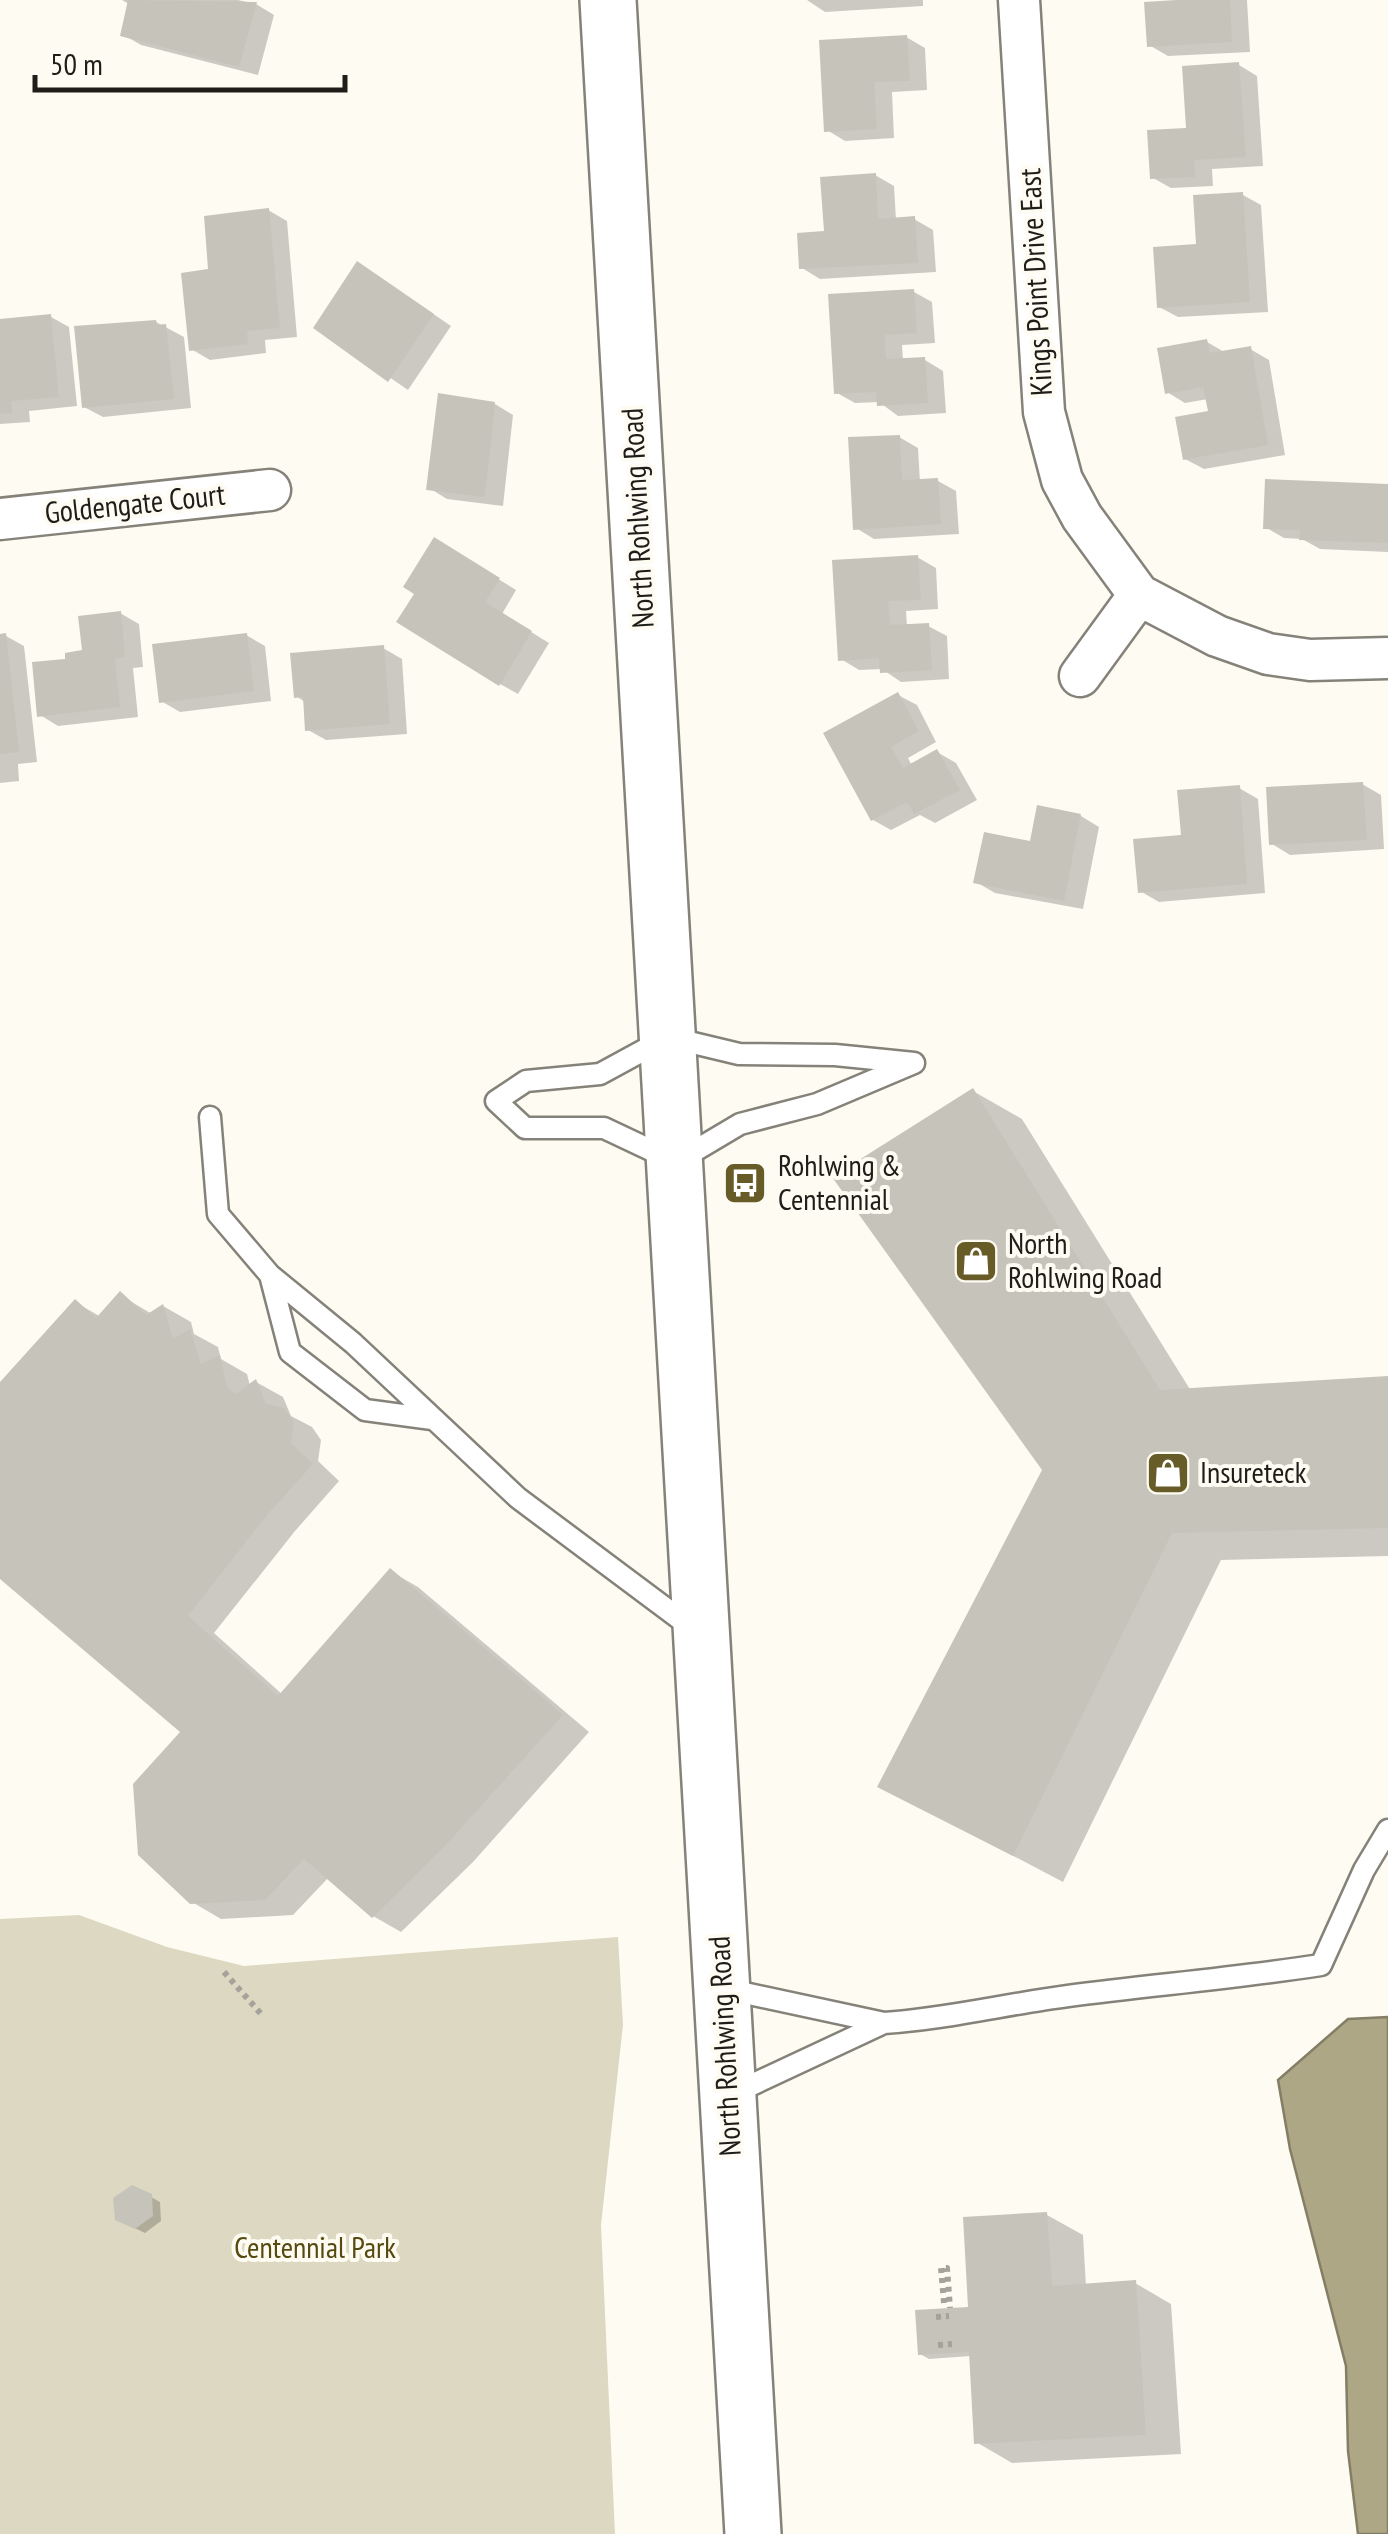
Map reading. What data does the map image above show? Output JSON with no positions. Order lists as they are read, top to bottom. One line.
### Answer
{"streets":{"main road":["North Rohlwing Road"],"street":["Kings Point Drive East","Goldengate Court"]},"parks":["Centennial Park"],"places":{"bus stop":["Rohlwing & Centennial"],"shop":["North Rohlwing Road","Insureteck"]},"scale_bar":"50 m"}
